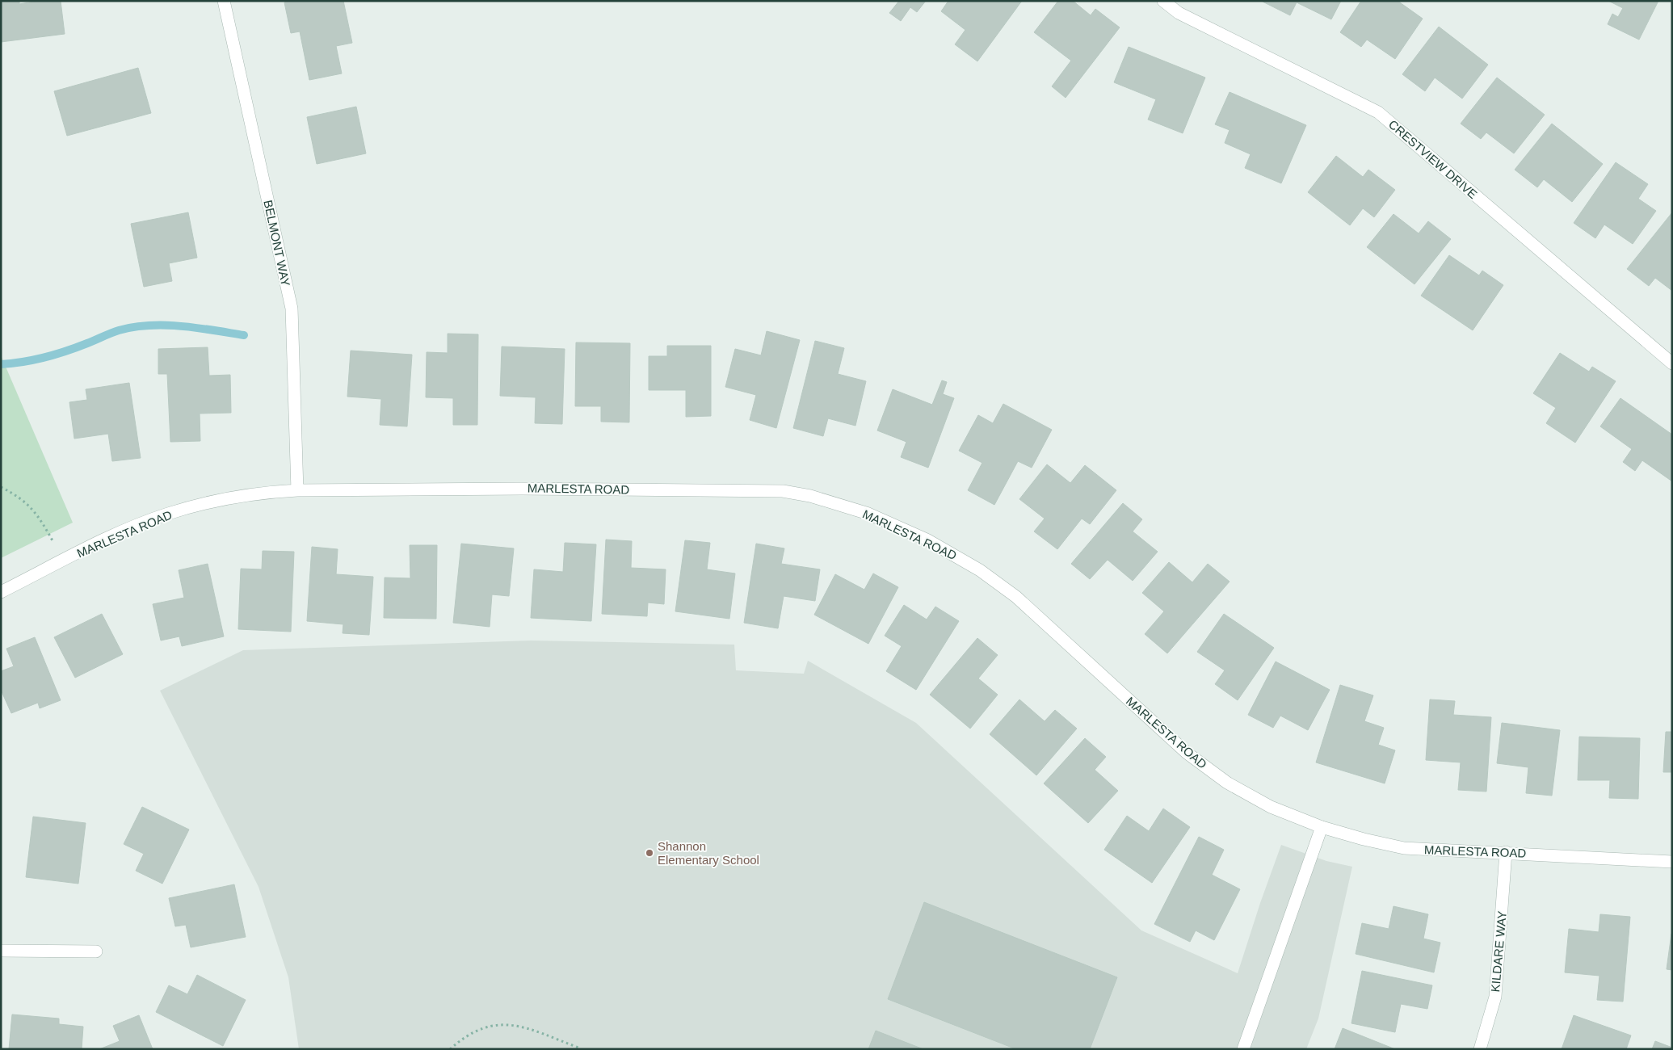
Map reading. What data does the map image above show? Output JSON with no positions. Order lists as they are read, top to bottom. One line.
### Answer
{"streets":{"street":["CRESTVIEW DRIVE","BELMONT WAY","MARLESTA ROAD","KILDARE WAY"]},"crossings":[["BELMONT WAY","MARLESTA ROAD"],["MARLESTA ROAD","KILDARE WAY"]],"places":["Shannon Elementary School"]}
